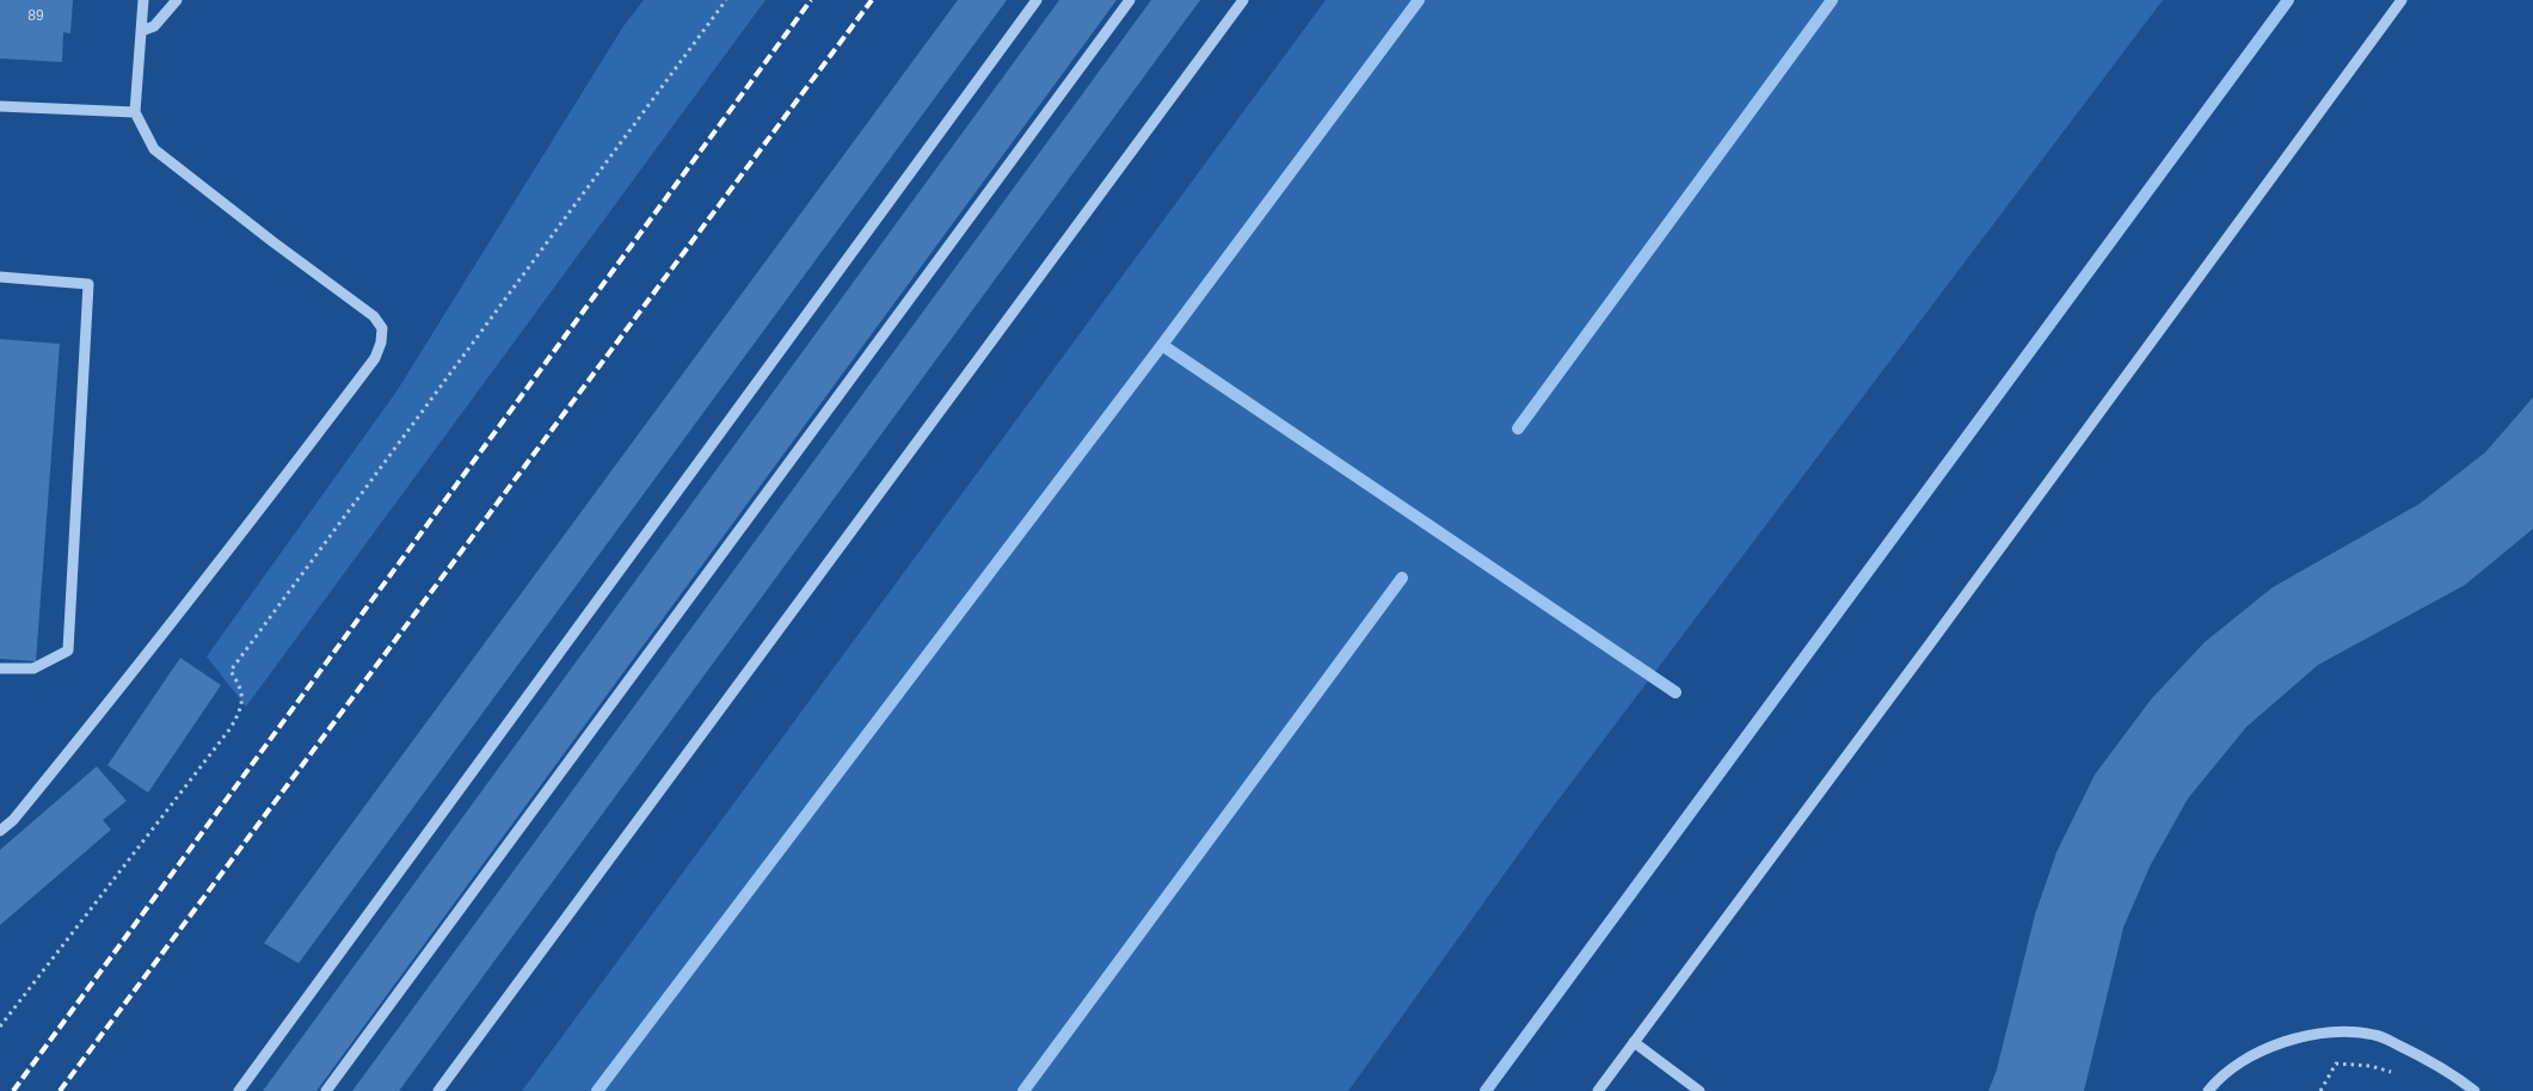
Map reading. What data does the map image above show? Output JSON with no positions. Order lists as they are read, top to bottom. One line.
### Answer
{"house_numbers":["89"]}
